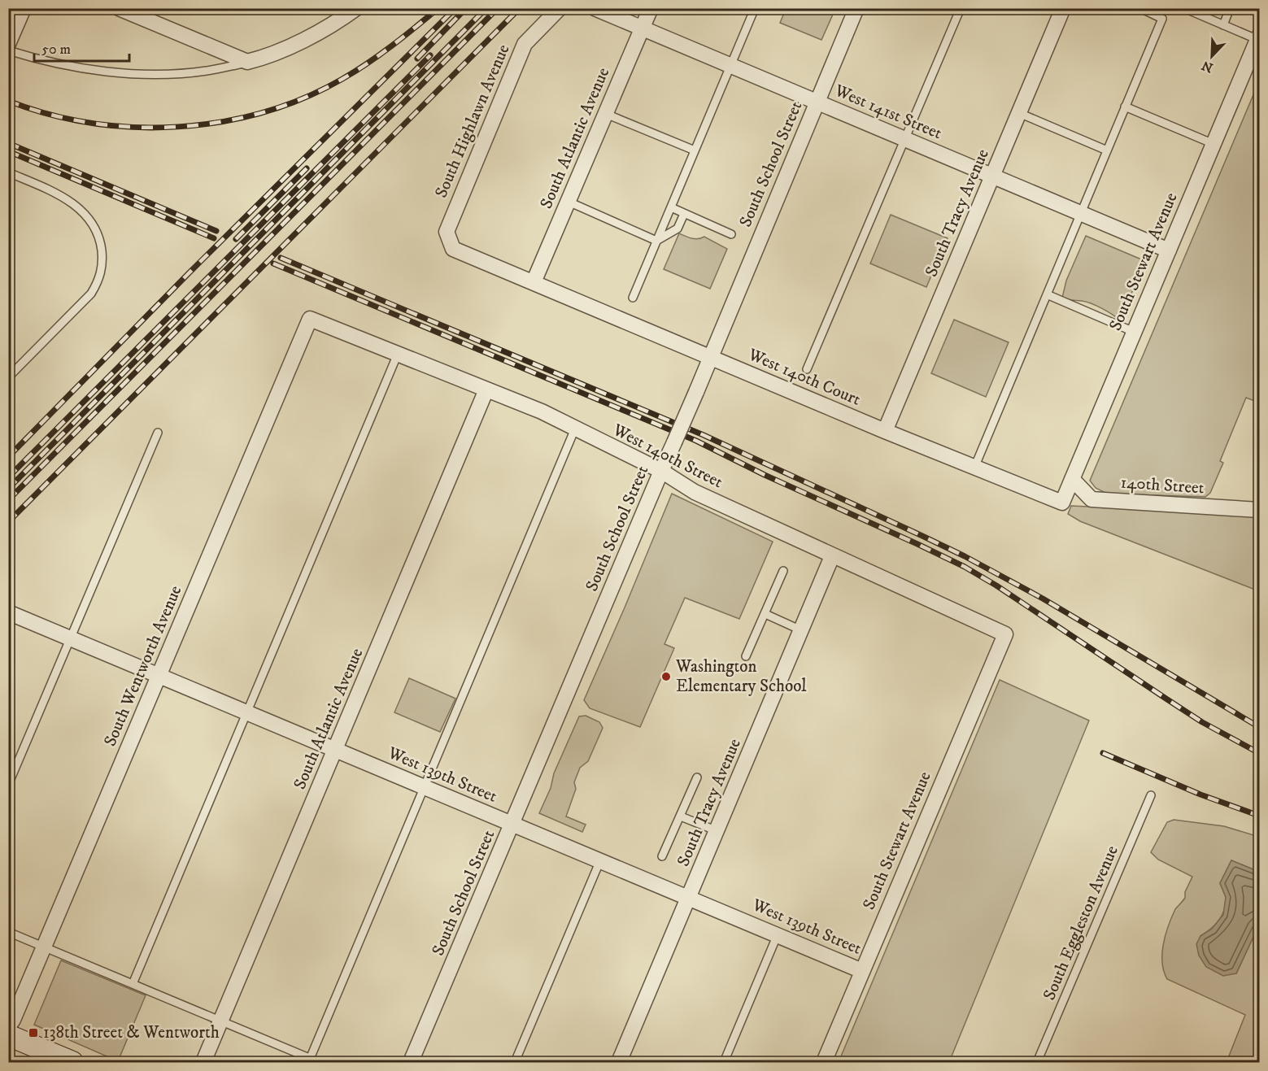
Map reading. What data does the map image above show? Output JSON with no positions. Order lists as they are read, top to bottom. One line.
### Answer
{"streets":{"street":["West 141st Street","South Highlawn Avenue","South Atlantic Avenue","South School Street","South Tracy Avenue","South Stewart Avenue","West 140th Court","West 140th Street","140th Street","South Wentworth Avenue","West 139th Street"],"lane":["South Eggleston Avenue"]},"crossings":[["West 141st Street","South Atlantic Avenue"],["West 141st Street","South School Street"],["West 141st Street","South Tracy Avenue"],["West 141st Street","South Stewart Avenue"],["South Highlawn Avenue","West 140th Court"],["South Atlantic Avenue","West 140th Court"],["South Atlantic Avenue","West 140th Street"],["South Atlantic Avenue","West 139th Street"],["South School Street","West 140th Court"],["South School Street","West 140th Street"],["South School Street","West 139th Street"],["South Tracy Avenue","West 140th Court"],["South Tracy Avenue","West 140th Street"],["South Tracy Avenue","West 139th Street"],["South Stewart Avenue","West 140th Court"],["South Stewart Avenue","West 140th Street"],["South Stewart Avenue","140th Street"],["South Stewart Avenue","West 139th Street"],["West 140th Street","South Wentworth Avenue"],["South Wentworth Avenue","West 139th Street"]],"places":{"other":["Washington Elementary School"],"transit":["138th Street & Wentworth"]},"scale_bar":"50 m","north":"bottom left"}
